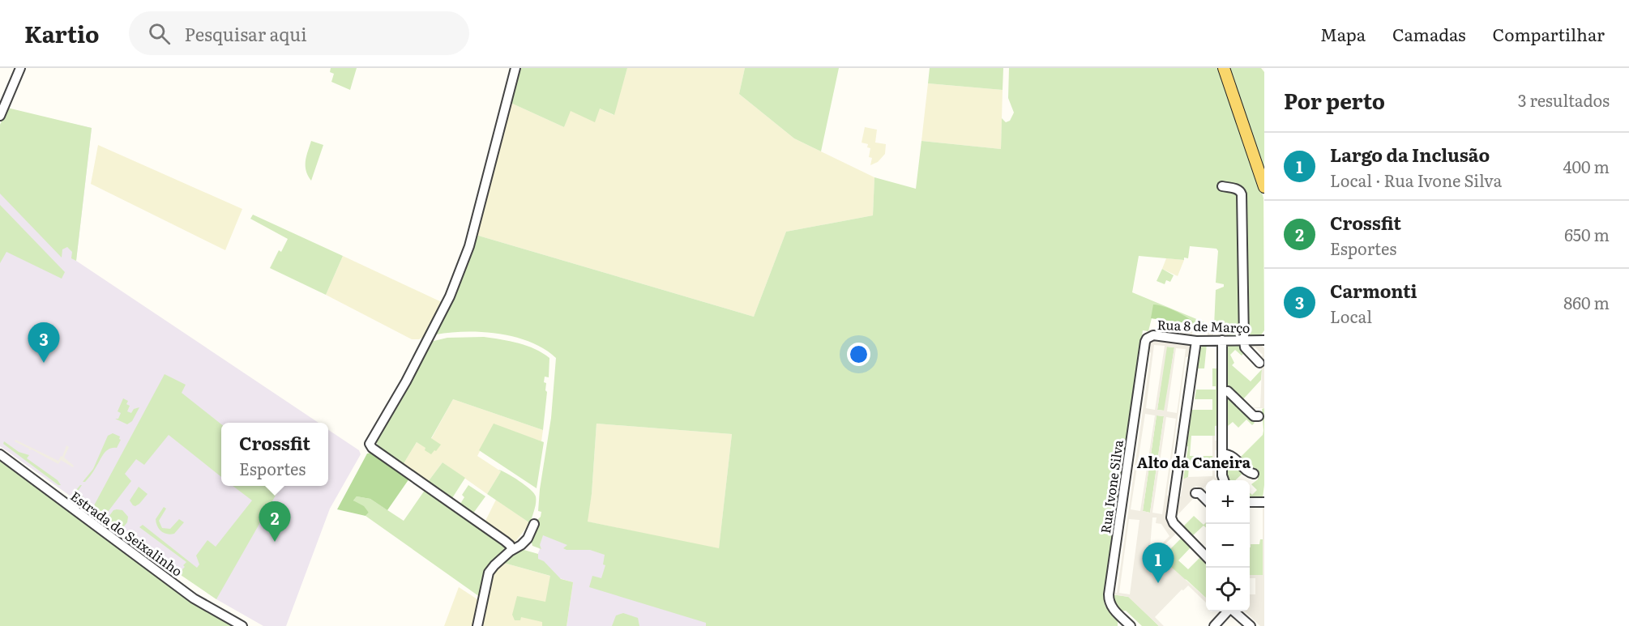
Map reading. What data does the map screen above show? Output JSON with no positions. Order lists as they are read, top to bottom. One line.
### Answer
{"streets":{"street":["Rua 8 de Março","Rua Ivone Silva","Estrada do Seixalinho"]},"crossings":[["Rua 8 de Março","Rua Ivone Silva"]],"districts":["Alto da Caneira"],"page":{"header":"Kartio","search":"Pesquisar aqui","nav":["Mapa","Camadas","Compartilhar"],"heading":["Por perto","3 resultados"],"list":[{"mark":"1","name":"Largo da Inclusão","note":"Local · Rua Ivone Silva","value":"400 m"},{"mark":"2","name":"Crossfit","note":"Esportes","value":"650 m"},{"mark":"3","name":"Carmonti","note":"Local","value":"860 m"}],"pins":["3","2","1"],"popup":["Crossfit","Esportes"],"map_buttons":["+","−"]}}
